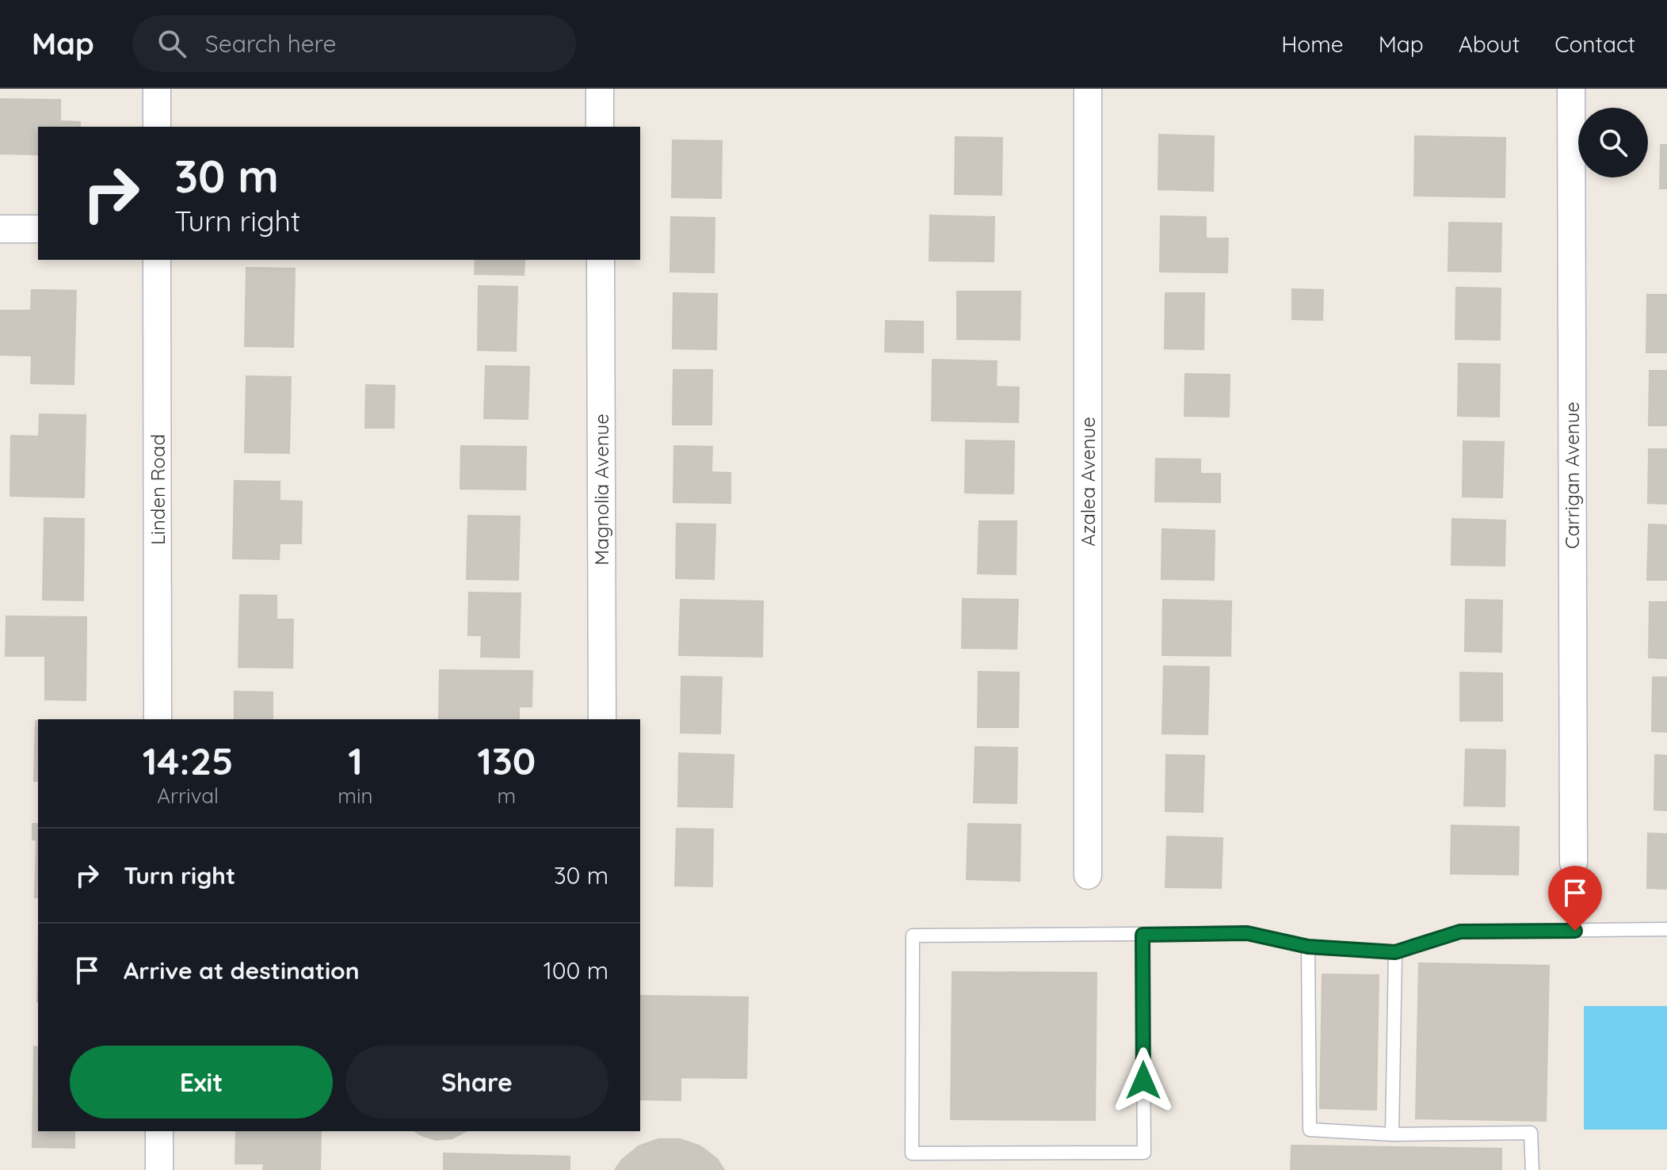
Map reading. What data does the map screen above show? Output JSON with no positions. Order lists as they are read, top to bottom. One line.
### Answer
{"streets":{"street":["Carrigan Avenue","Azalea Avenue","Linden Road","Magnolia Avenue"]},"page":{"header":"Map","search":"Search here","nav":["Home","Map","About","Contact"],"turn":["30 m","Turn right"],"eta":["14:25","Arrival","1","min","130","m"],"list":[{"name":"Turn right","value":"30 m"},{"name":"Arrive at destination","value":"100 m"}],"buttons":["Exit","Share"]}}
